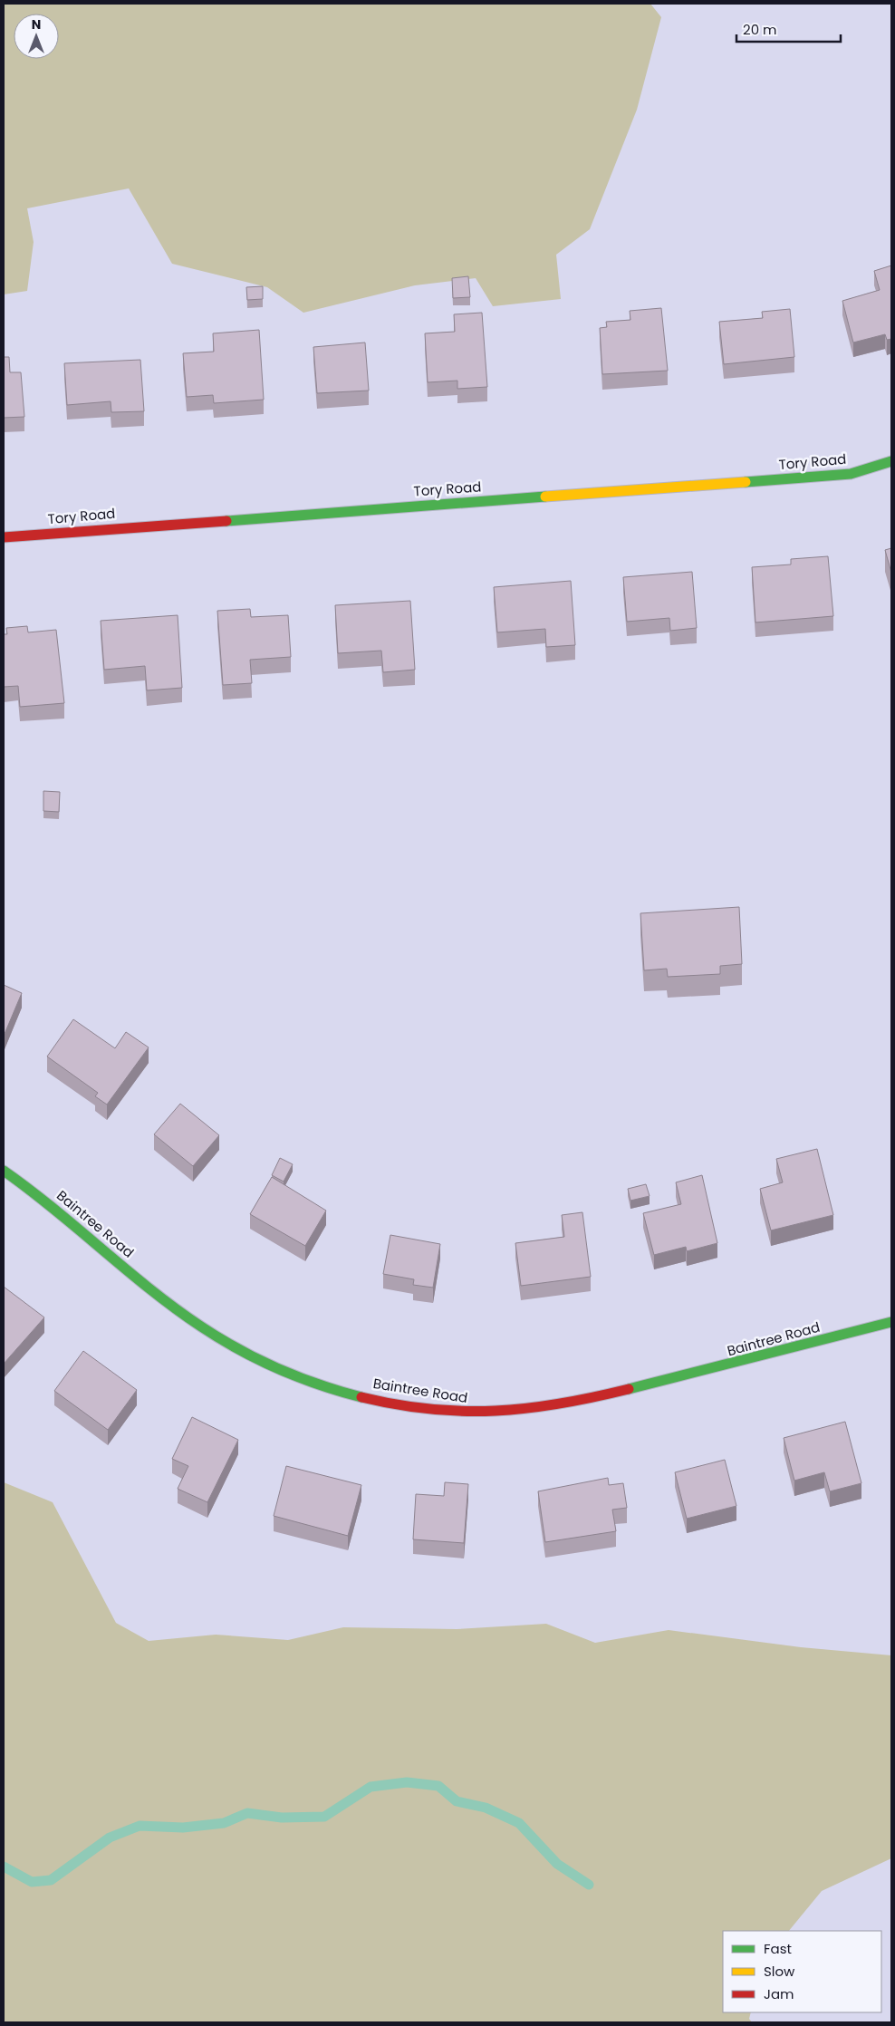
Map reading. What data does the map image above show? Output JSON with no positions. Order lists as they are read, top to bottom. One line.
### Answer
{"streets":{"street":["Tory Road","Baintree Road"]},"legend":["Fast","Slow","Jam"],"scale_bar":"20 m","north":"top"}
